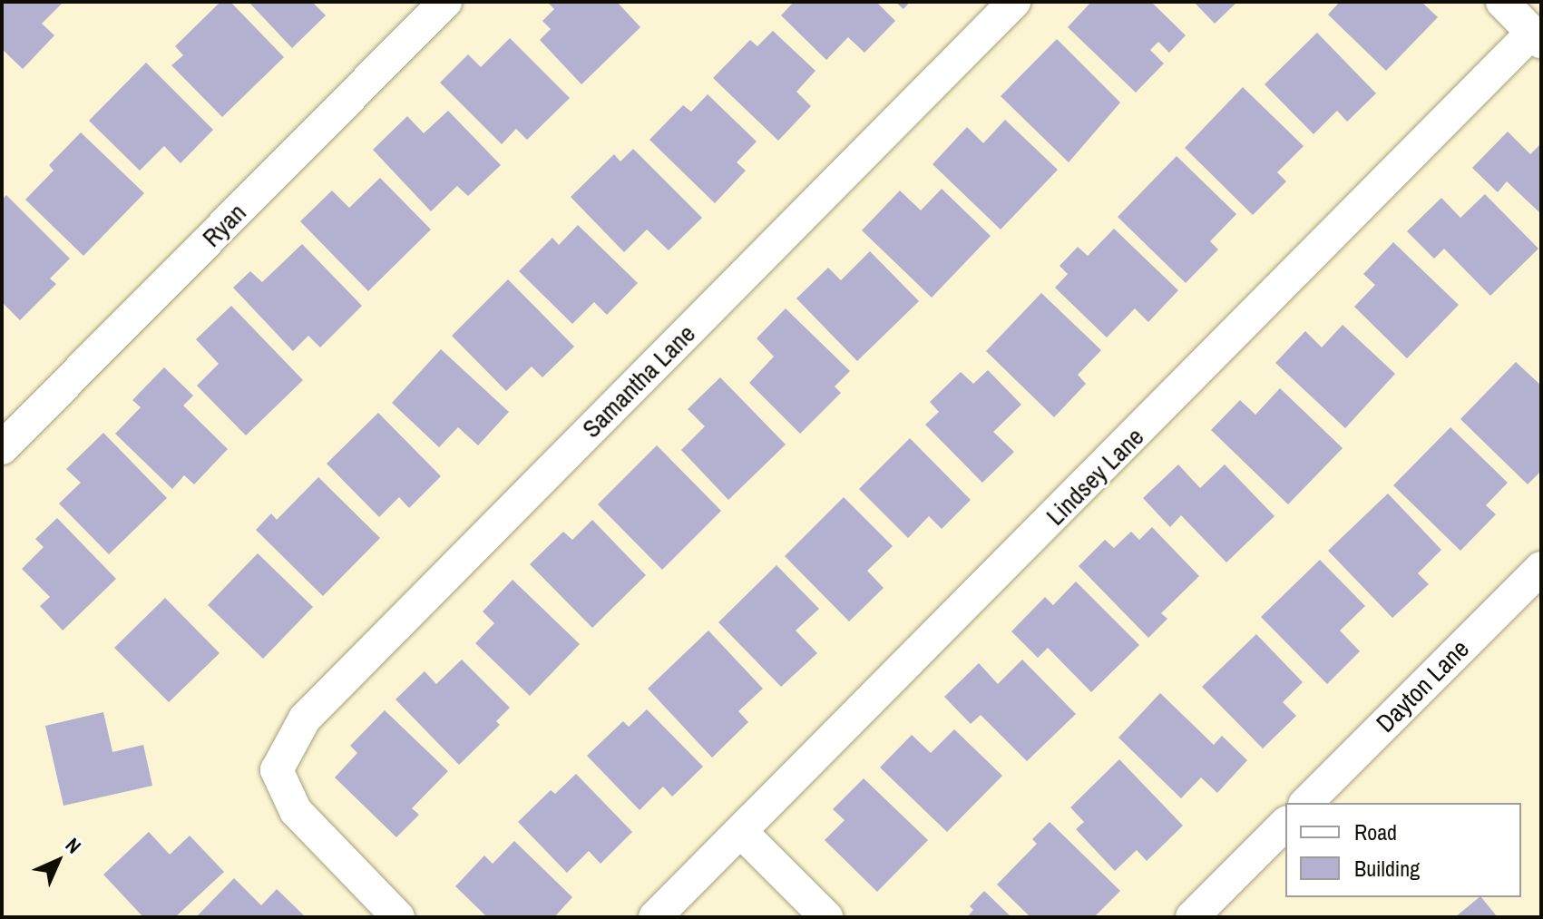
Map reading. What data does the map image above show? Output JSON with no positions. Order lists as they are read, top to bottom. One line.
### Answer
{"streets":{"street":["Ryan","Samantha Lane","Lindsey Lane","Dayton Lane"]},"legend":["Road","Building"],"north":"top right"}
